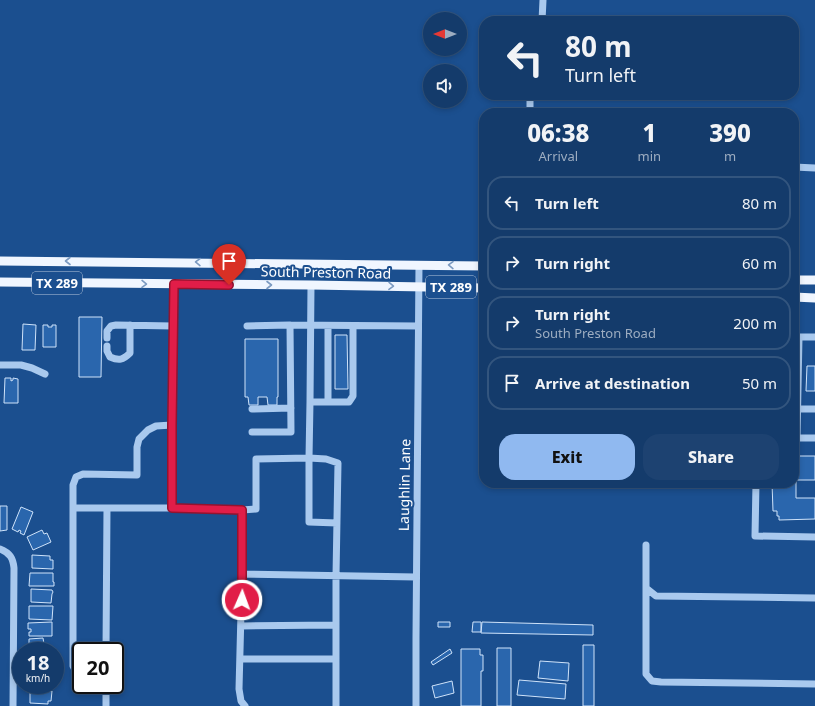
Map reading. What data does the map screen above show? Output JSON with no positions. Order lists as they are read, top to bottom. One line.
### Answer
{"streets":{"main road":["South Preston Road","TX 289"],"street":["Laughlin Lane"]},"crossings":[["South Preston Road","Laughlin Lane"]],"north":"left","page":{"turn":["80 m","Turn left"],"eta":["06:38","Arrival","1","min","390","m"],"list":[{"name":"Turn left","value":"80 m"},{"name":"Turn right","value":"60 m"},{"name":"Turn right","note":"South Preston Road","value":"200 m"},{"name":"Arrive at destination","value":"50 m"}],"buttons":["Exit","Share"],"speed":"18 km/h","limit":"20"}}
